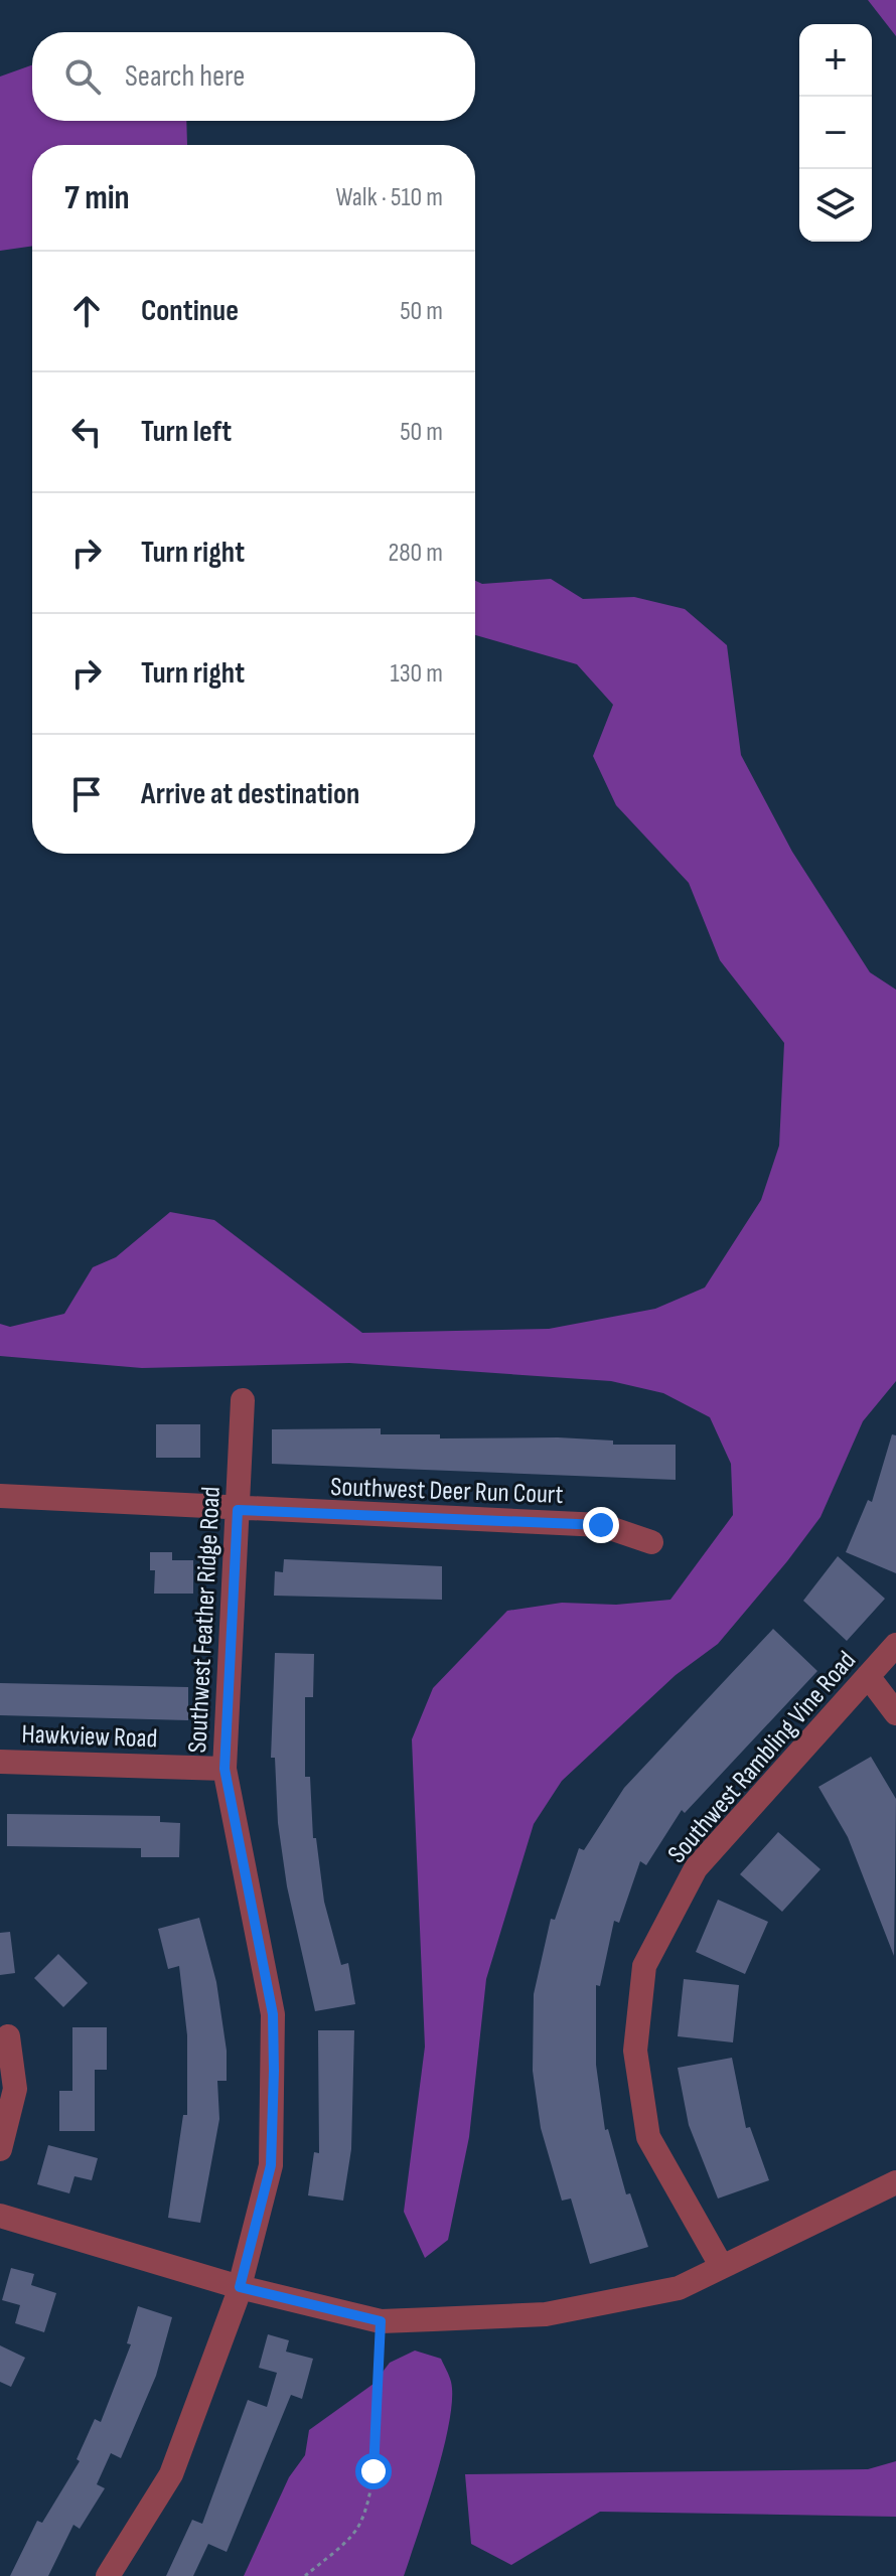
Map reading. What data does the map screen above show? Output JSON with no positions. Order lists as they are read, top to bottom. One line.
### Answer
{"streets":{"street":["Southwest Deer Run Court","Southwest Feather Ridge Road","Hawkview Road","Southwest Rambling Vine Road"]},"crossings":[["Southwest Deer Run Court","Southwest Feather Ridge Road"],["Southwest Feather Ridge Road","Hawkview Road"]],"page":{"map_buttons":["+","−"],"search":"Search here","heading":["7 min","Walk · 510 m"],"list":[["Continue","50 m"],["Turn left","50 m"],["Turn right","280 m"],["Turn right","130 m"],"Arrive at destination"]}}
